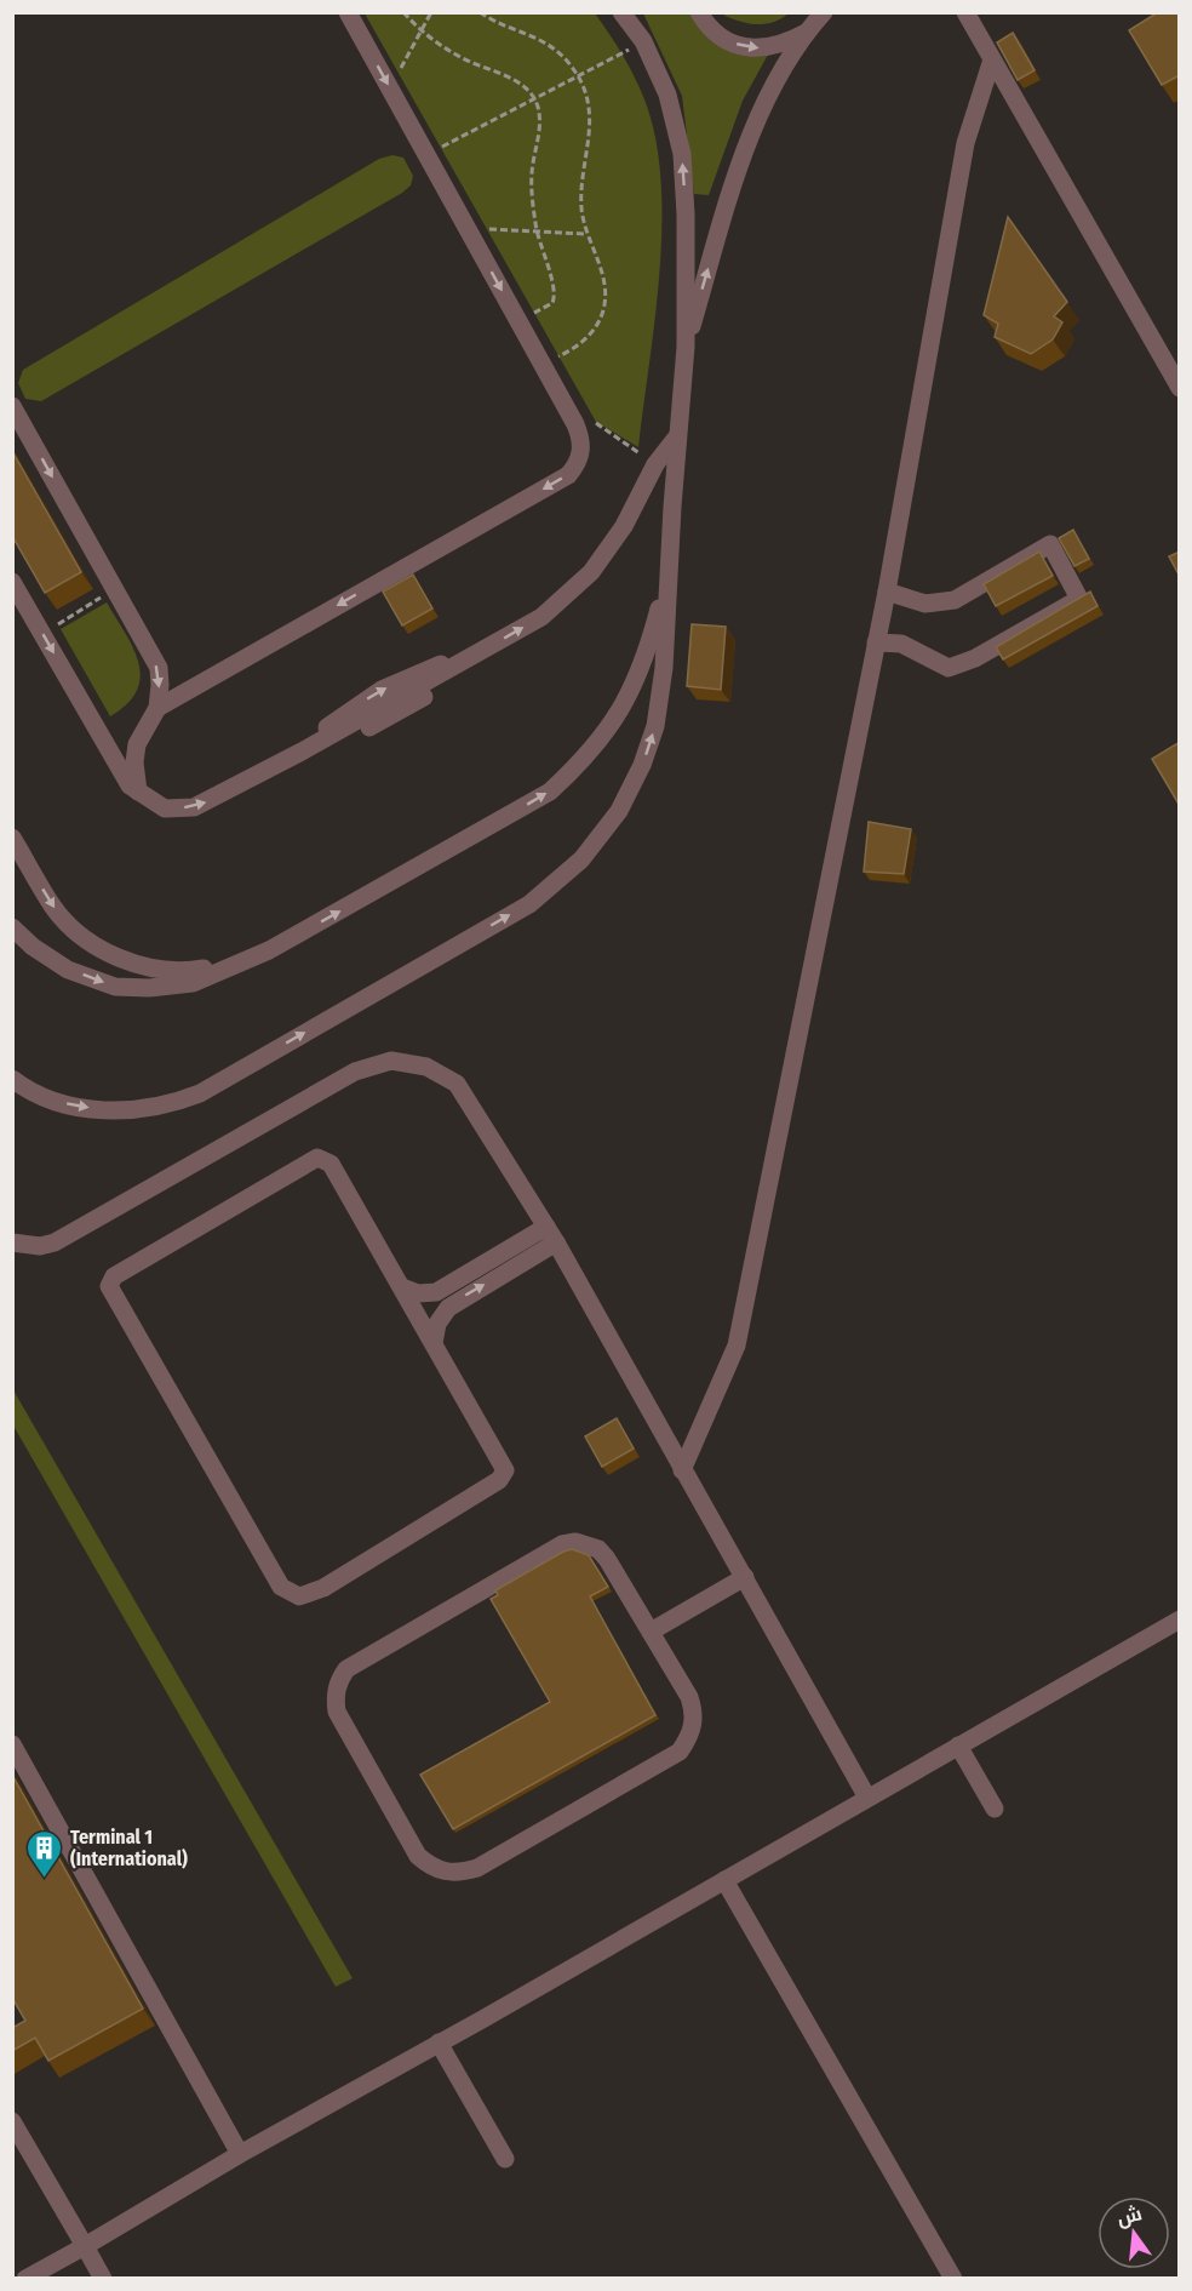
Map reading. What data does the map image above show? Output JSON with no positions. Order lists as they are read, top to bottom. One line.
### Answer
{"places":{"building":["Terminal 1 (International)"]},"north":"top"}
